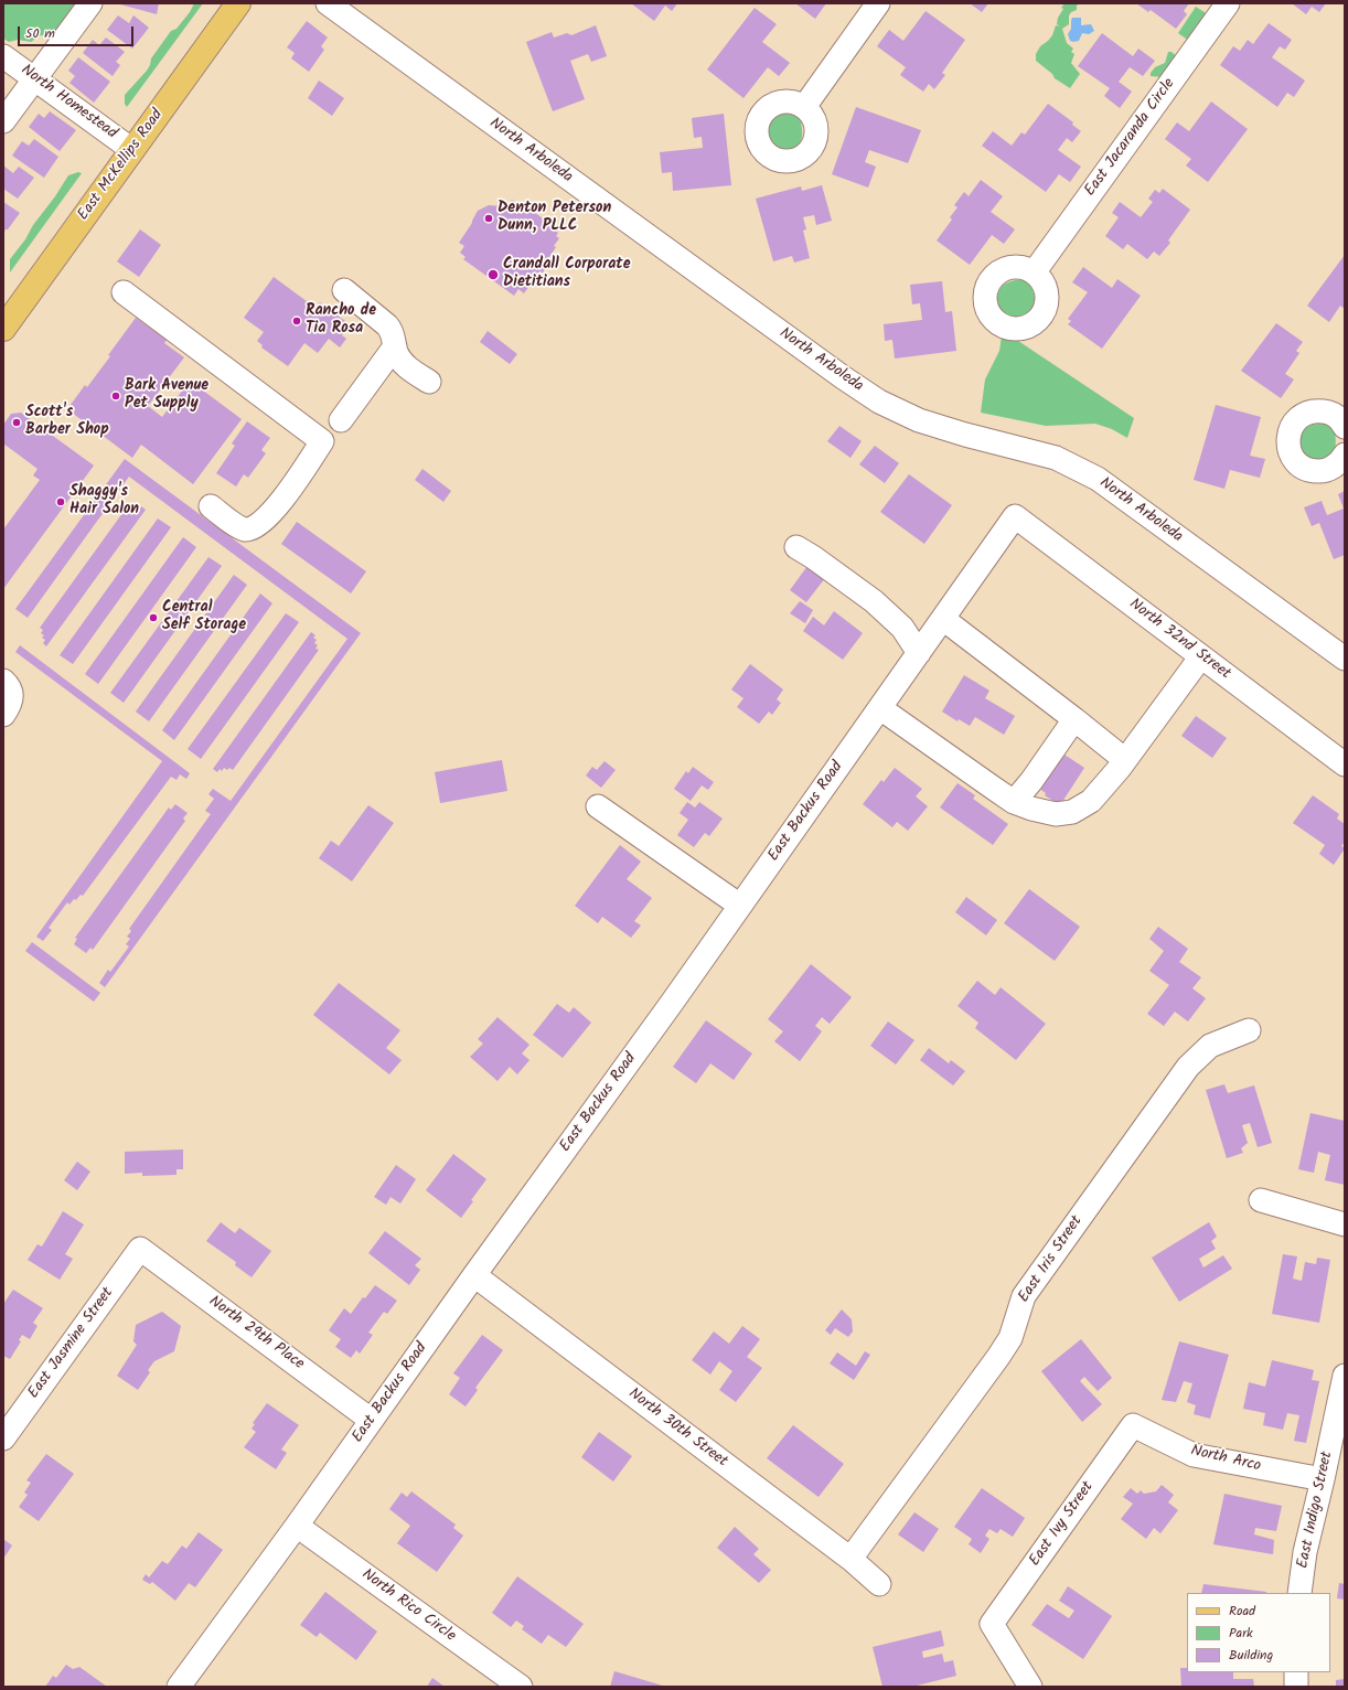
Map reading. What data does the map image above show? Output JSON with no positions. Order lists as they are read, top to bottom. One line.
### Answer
{"streets":{"main road":["East McKellips Road"],"street":["North Homestead","East Jacaranda Circle","North Arboleda","North 32nd Street","East Backus Road","East Iris Street","North 29th Place","East Jasmine Street","North 30th Street","North Arco","East Indigo Street","East Ivy Street","North Rico Circle"]},"crossings":[["North Homestead","East McKellips Road"],["North 32nd Street","East Backus Road"],["East Backus Road","North 29th Place"],["East Backus Road","North 30th Street"],["East Backus Road","North Rico Circle"],["East Iris Street","North 30th Street"],["North 29th Place","East Jasmine Street"],["North Arco","East Indigo Street"],["North Arco","East Ivy Street"]],"places":["Denton Peterson Dunn, PLLC","Crandall Corporate Dietitians","Rancho de Tia Rosa","Bark Avenue Pet Supply","Scott's Barber Shop","Shaggy's Hair Salon","Central Self Storage"],"legend":["Road","Park","Building"],"scale_bar":"50 m"}
